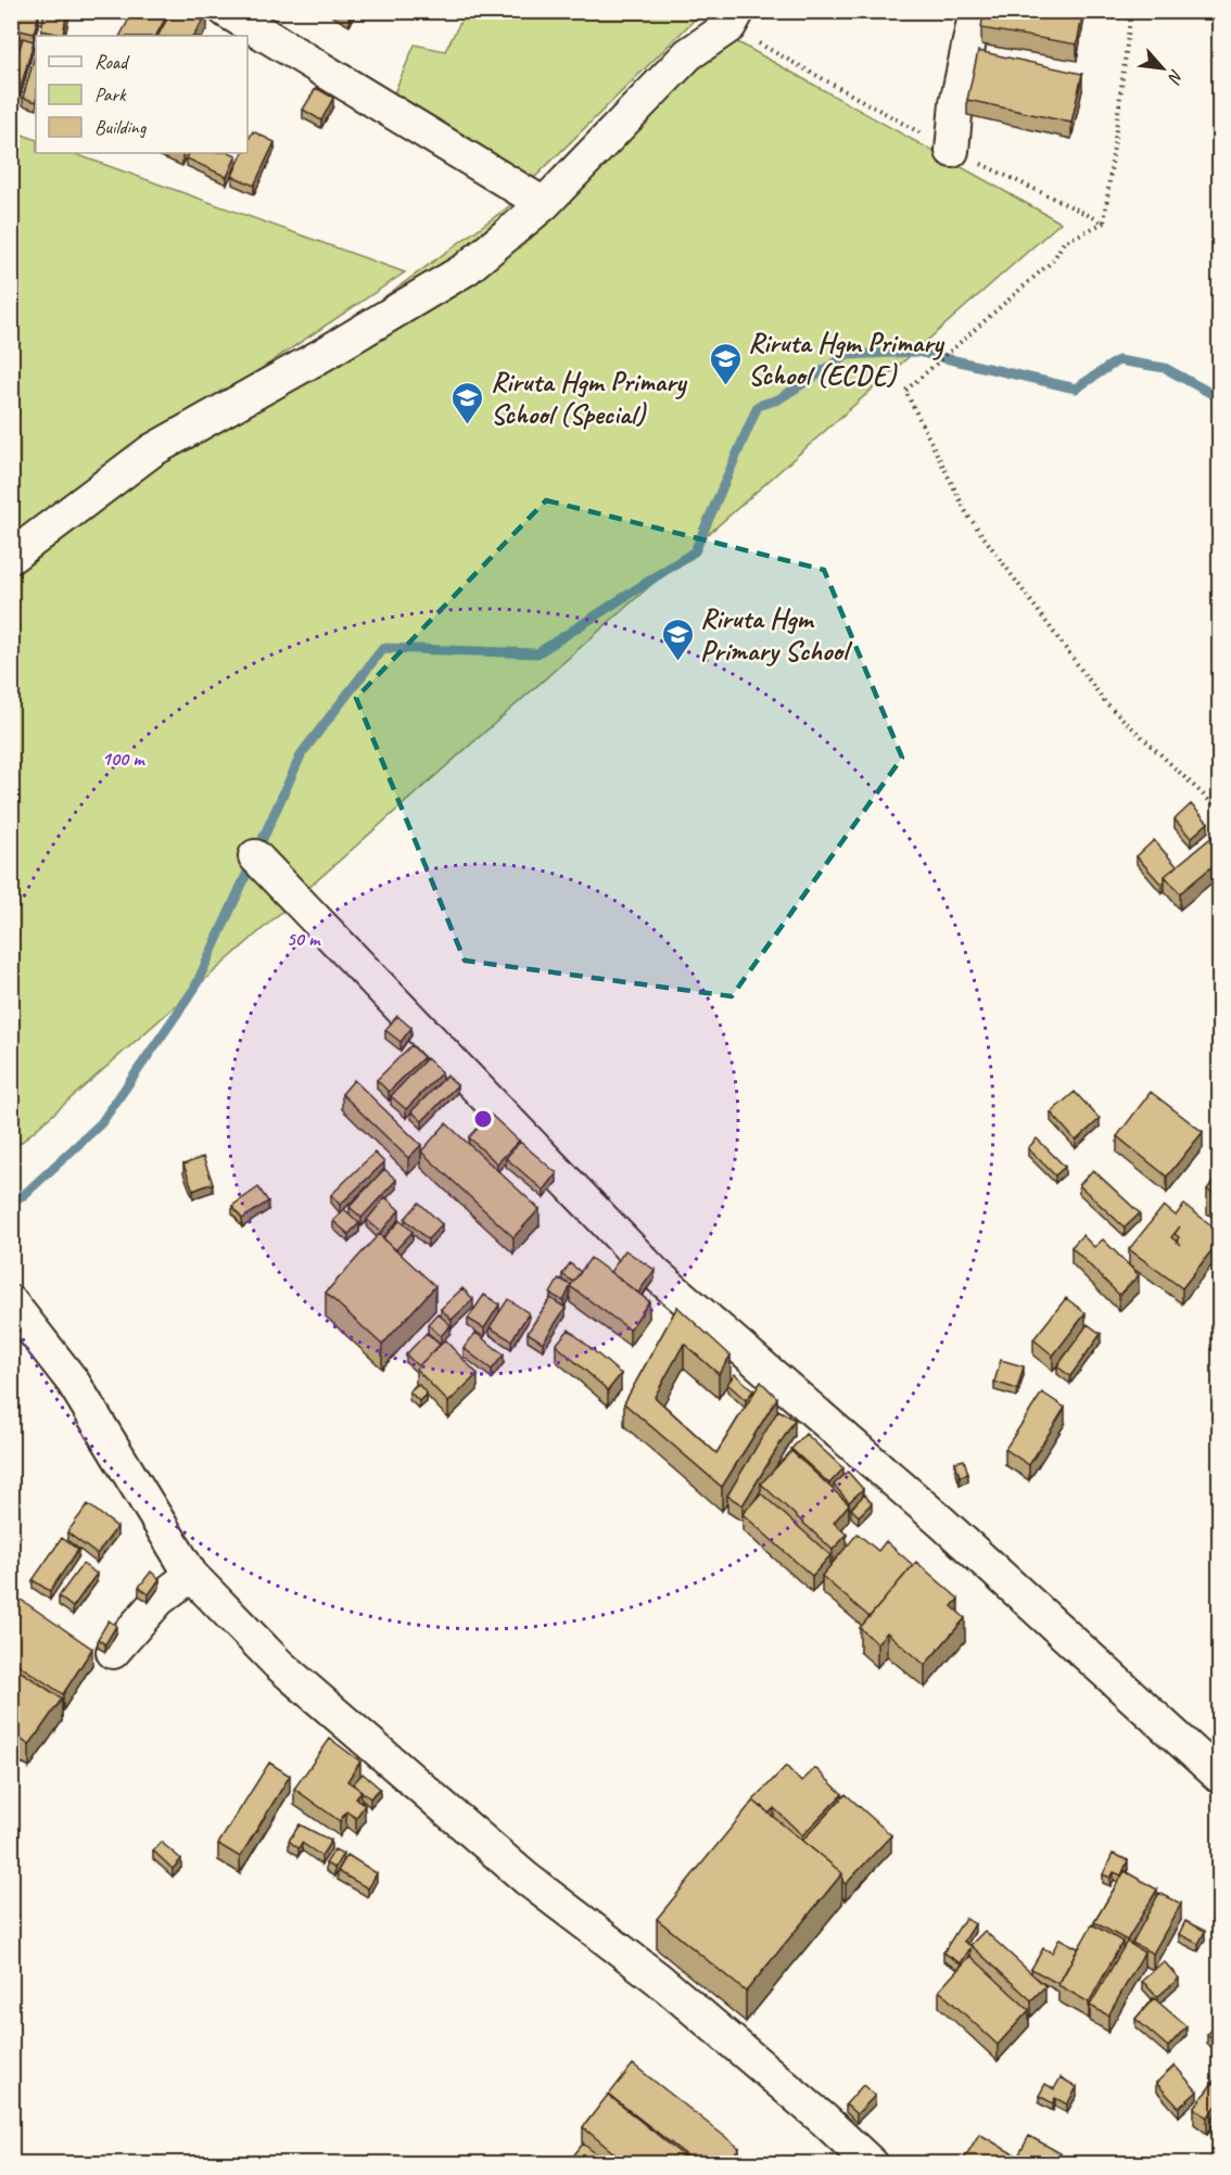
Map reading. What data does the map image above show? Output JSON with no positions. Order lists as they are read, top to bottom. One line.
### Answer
{"places":{"school or university":["Riruta Hgm Primary School (ECDE)","Riruta Hgm Primary School (Special)","Riruta Hgm Primary School"]},"legend":["Road","Park","Building"],"north":"bottom right","rings":["100 m","50 m"]}
